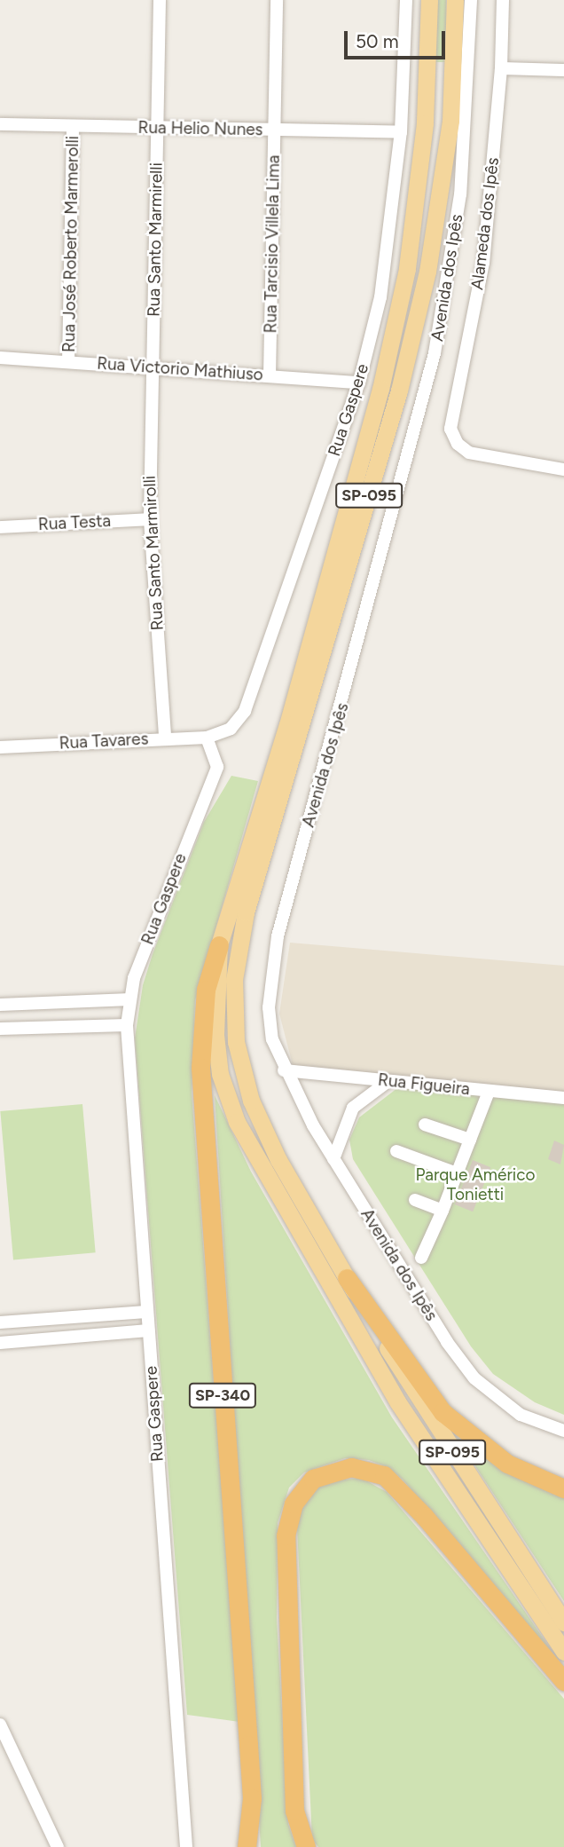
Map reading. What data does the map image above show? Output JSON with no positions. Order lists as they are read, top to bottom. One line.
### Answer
{"streets":{"highway":["SP-340"],"main road":["SP-095"],"street":["Rua Helio Nunes","Alameda dos Ipês","Rua Santo Marmirelli","Rua José Roberto Marmerolli","Rua Tarcisio Villela Lima","Avenida dos Ipês","Rua Victorio Mathiuso","Rua Gaspere","Rua Testa","Rua Santo Marmirolli","Rua Tavares","Rua Figueira"]},"crossings":[["Rua Helio Nunes","Rua Santo Marmirelli"],["Rua Helio Nunes","Rua José Roberto Marmerolli"],["Rua Helio Nunes","Rua Tarcisio Villela Lima"],["Rua Helio Nunes","Rua Gaspere"],["Rua Santo Marmirelli","Rua Victorio Mathiuso"],["Rua Santo Marmirelli","Rua Santo Marmirolli"],["Rua José Roberto Marmerolli","Rua Victorio Mathiuso"],["Rua Tarcisio Villela Lima","Rua Victorio Mathiuso"],["Avenida dos Ipês","Rua Figueira"],["Rua Victorio Mathiuso","Rua Gaspere"],["Rua Victorio Mathiuso","Rua Santo Marmirolli"],["Rua Gaspere","Rua Tavares"],["SP-095","SP-340"],["Rua Testa","Rua Santo Marmirolli"],["Rua Santo Marmirolli","Rua Tavares"]],"parks":["Parque Américo Tonietti"],"scale_bar":"50 m"}
